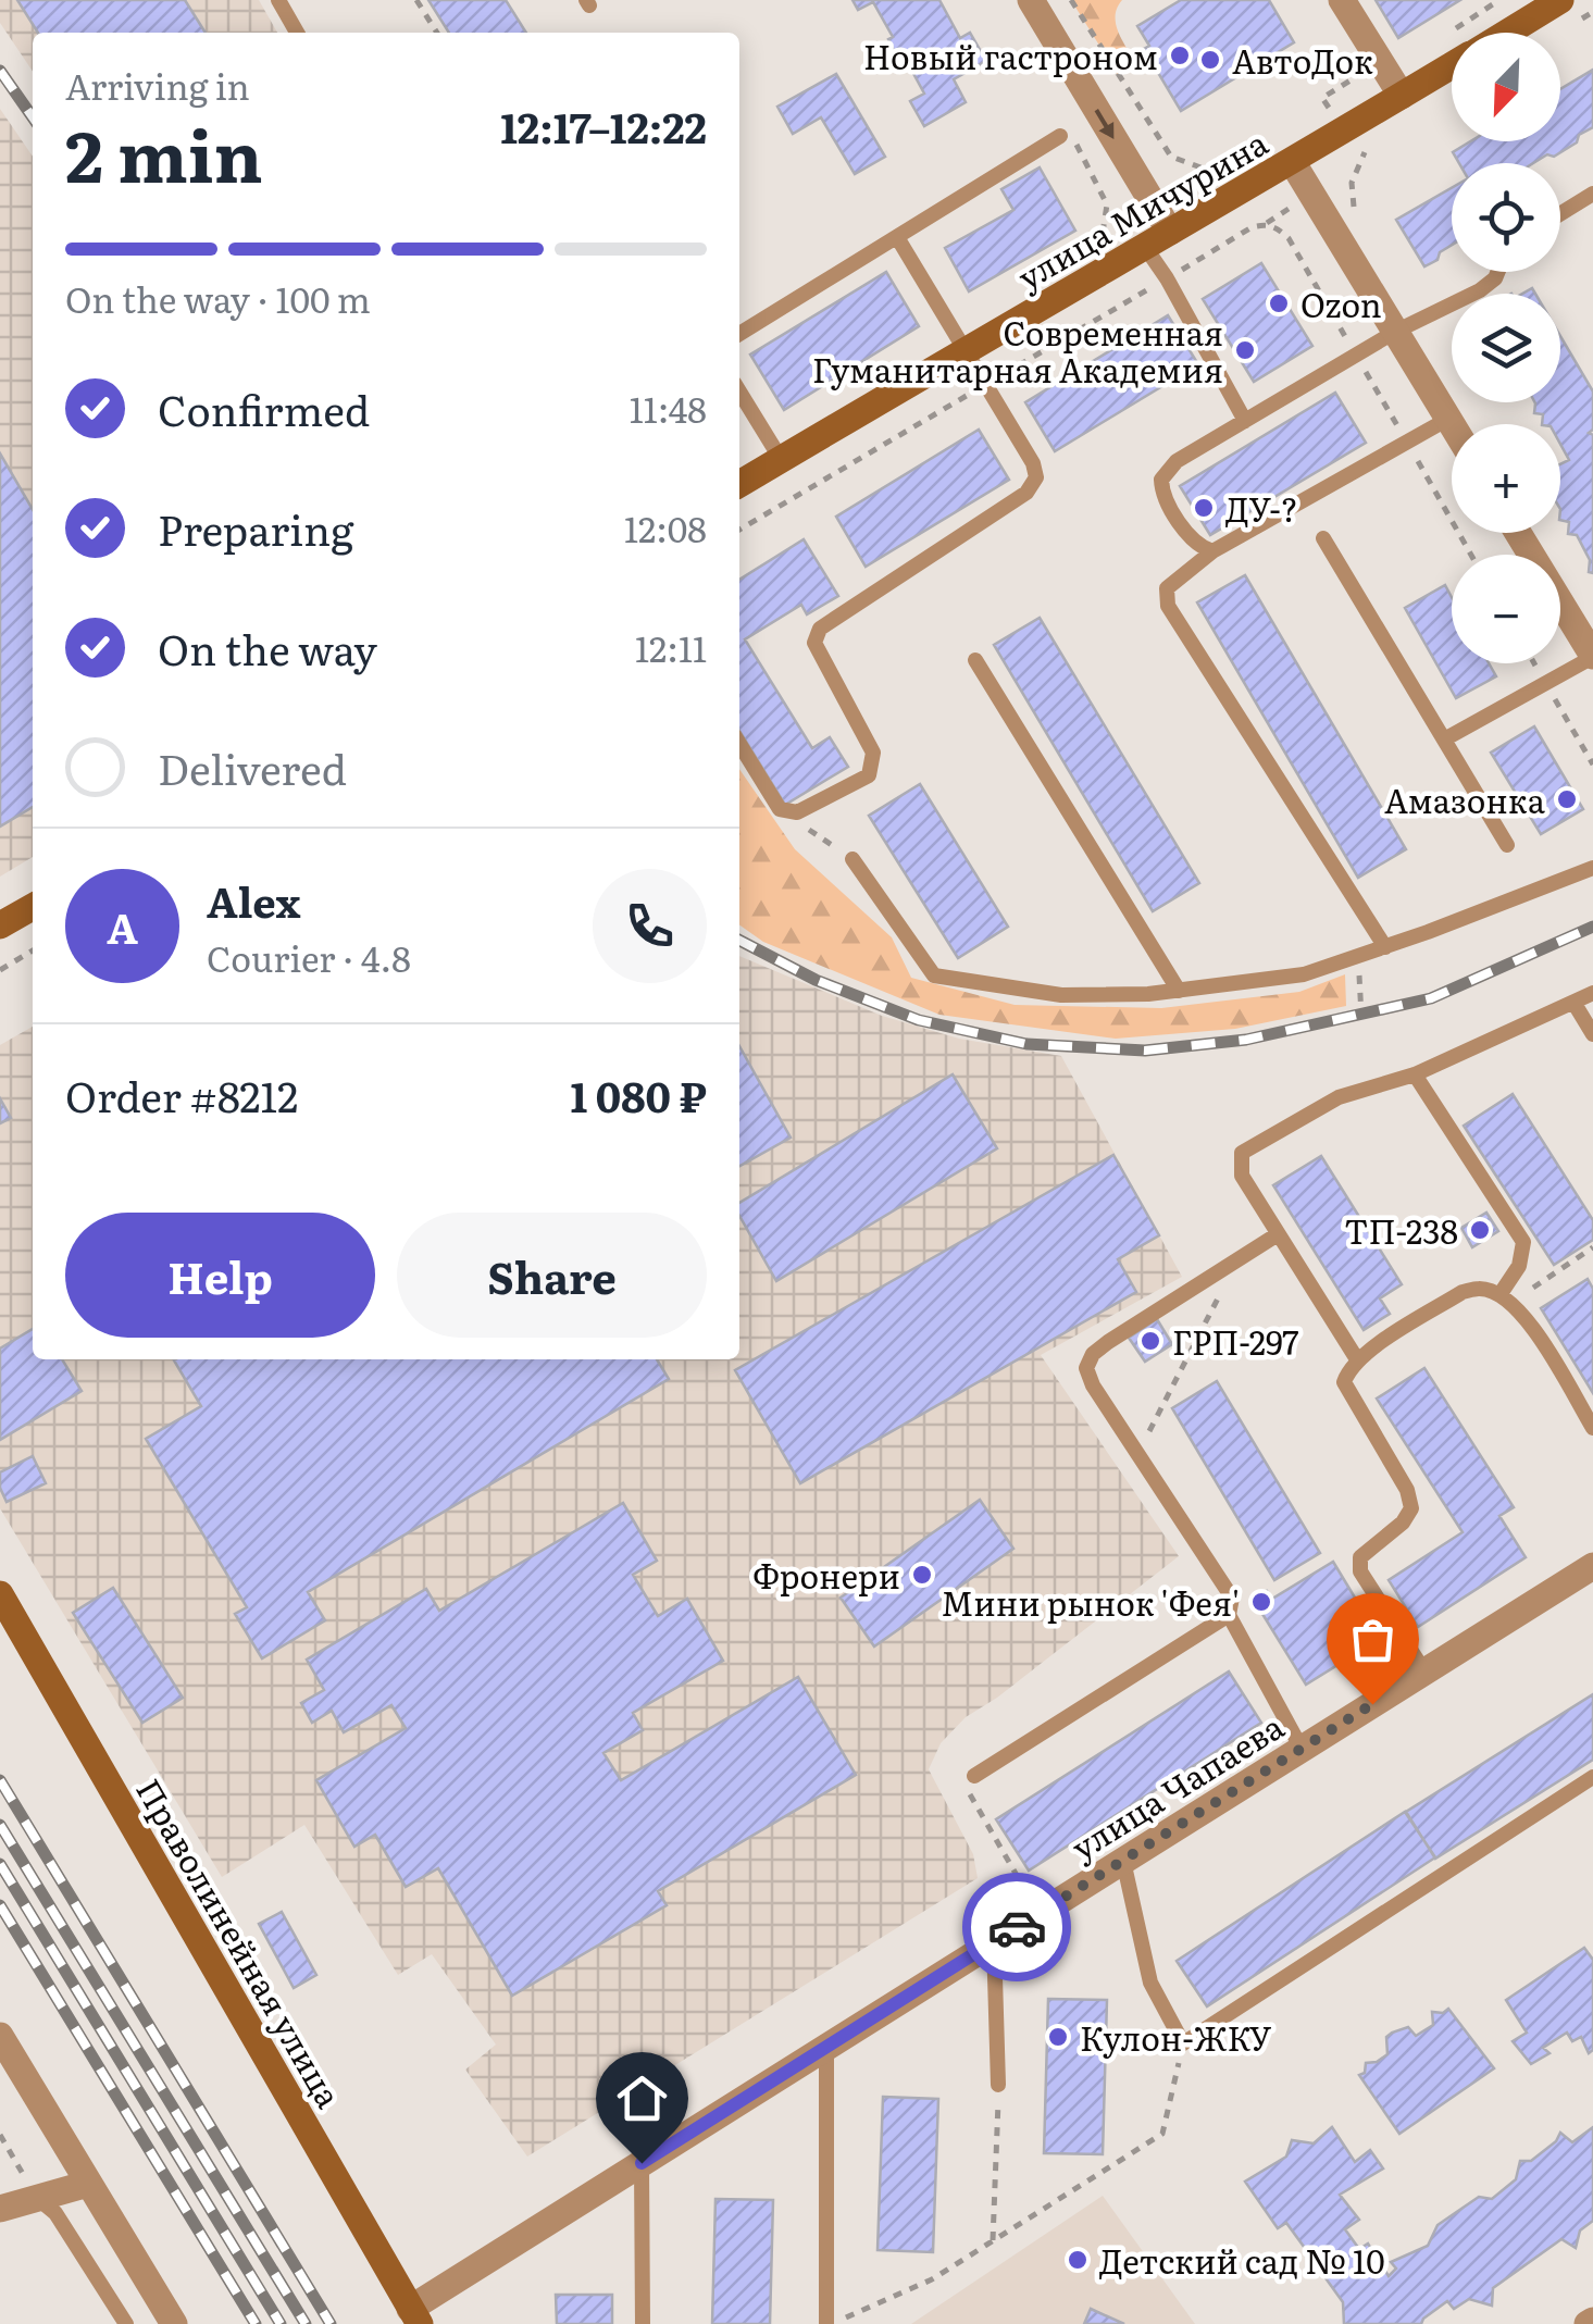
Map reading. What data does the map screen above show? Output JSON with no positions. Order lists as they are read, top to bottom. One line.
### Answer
{"streets":{"main road":["улица Мичурина","Праволинейная улица"],"street":["улица Чапаева"]},"crossings":[["улица Чапаева","Праволинейная улица"]],"places":["Новый гастроном","АвтоДок","Ozon","Современная Гуманитарная Академия","ДУ-?","Амазонка","ТП-238","ГРП-297","Фронери","Мини рынок 'Фея'","Кулон-ЖКУ","Детский сад № 10"],"north":"bottom left","page":{"map_buttons":["+","−"],"heading":["2 min","Arriving in","12:17–12:22"],"panel":["Alex","Courier · 4.8","Order #8212","1 080 ₽"],"bar":"On the way · 100 m","list":[["Confirmed","11:48"],["Preparing","12:08"],["On the way","12:11"],"Delivered"],"round":"A","buttons":["Help","Share"]}}
